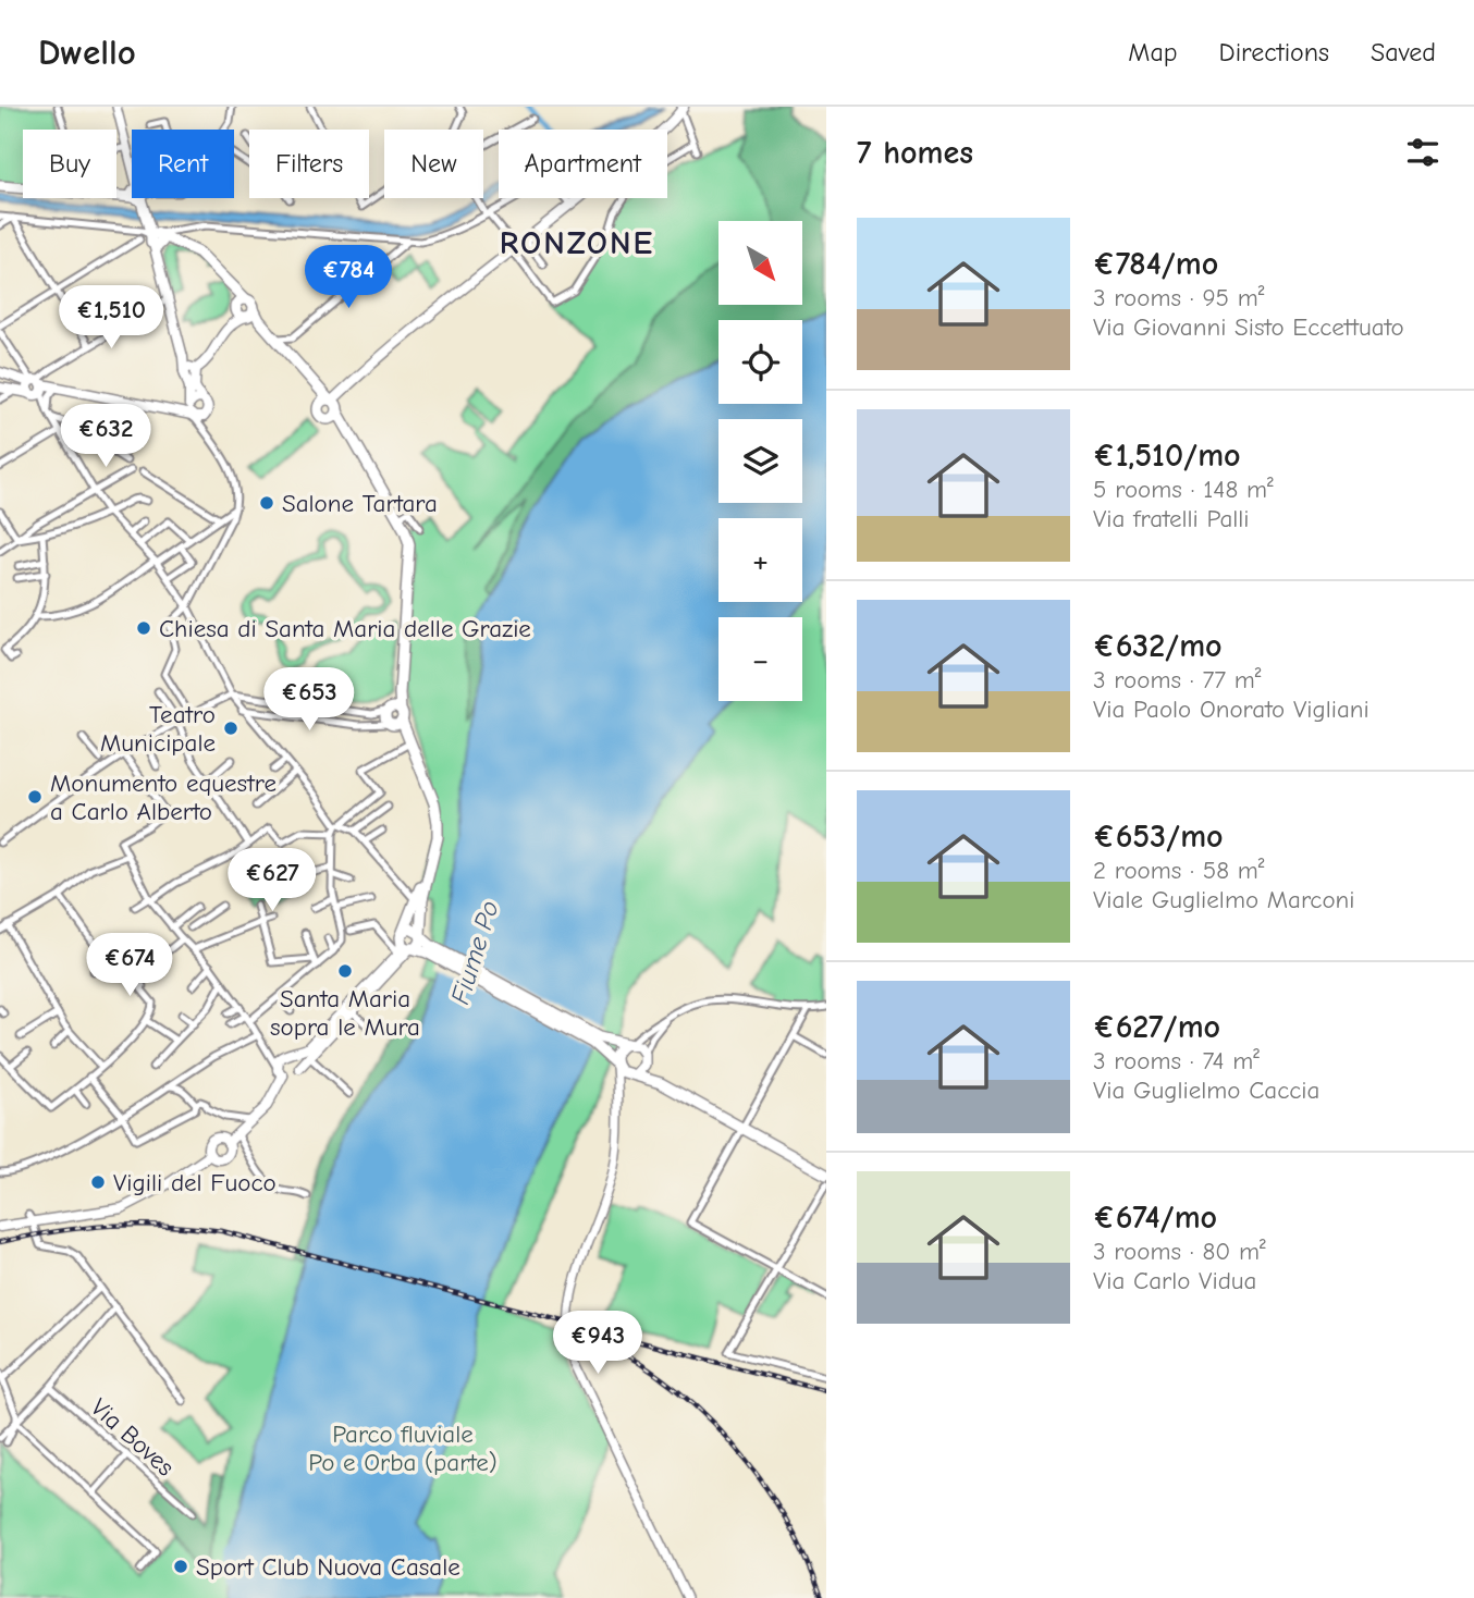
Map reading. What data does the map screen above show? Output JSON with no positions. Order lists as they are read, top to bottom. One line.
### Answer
{"streets":{"street":["Via Boves"]},"districts":["RONZONE"],"water":["Fiume Po"],"parks":["Parco fluviale Po e Orba (parte)"],"places":["Salone Tartara","Chiesa di Santa Maria delle Grazie","Teatro Municipale","Monumento equestre a Carlo Alberto","Santa Maria sopra le Mura","Vigili del Fuoco","Sport Club Nuova Casale"],"north":"bottom right","page":{"header":"Dwello","nav":["Map","Directions","Saved"],"heading":"7 homes","chip":["Buy","Rent","Filters","New","Apartment"],"list":[{"name":"€784/mo","note":"3 rooms · 95 m² · Via Giovanni Sisto Eccettuato"},{"name":"€1,510/mo","note":"5 rooms · 148 m² · Via fratelli Palli"},{"name":"€632/mo","note":"3 rooms · 77 m² · Via Paolo Onorato Vigliani"},{"name":"€653/mo","note":"2 rooms · 58 m² · Viale Guglielmo Marconi"},{"name":"€627/mo","note":"3 rooms · 74 m² · Via Guglielmo Caccia"},{"name":"€674/mo","note":"3 rooms · 80 m² · Via Carlo Vidua"}],"map_buttons":["+","−"],"price":["€784","€1,510","€632","€653","€627","€674","€943"]}}
